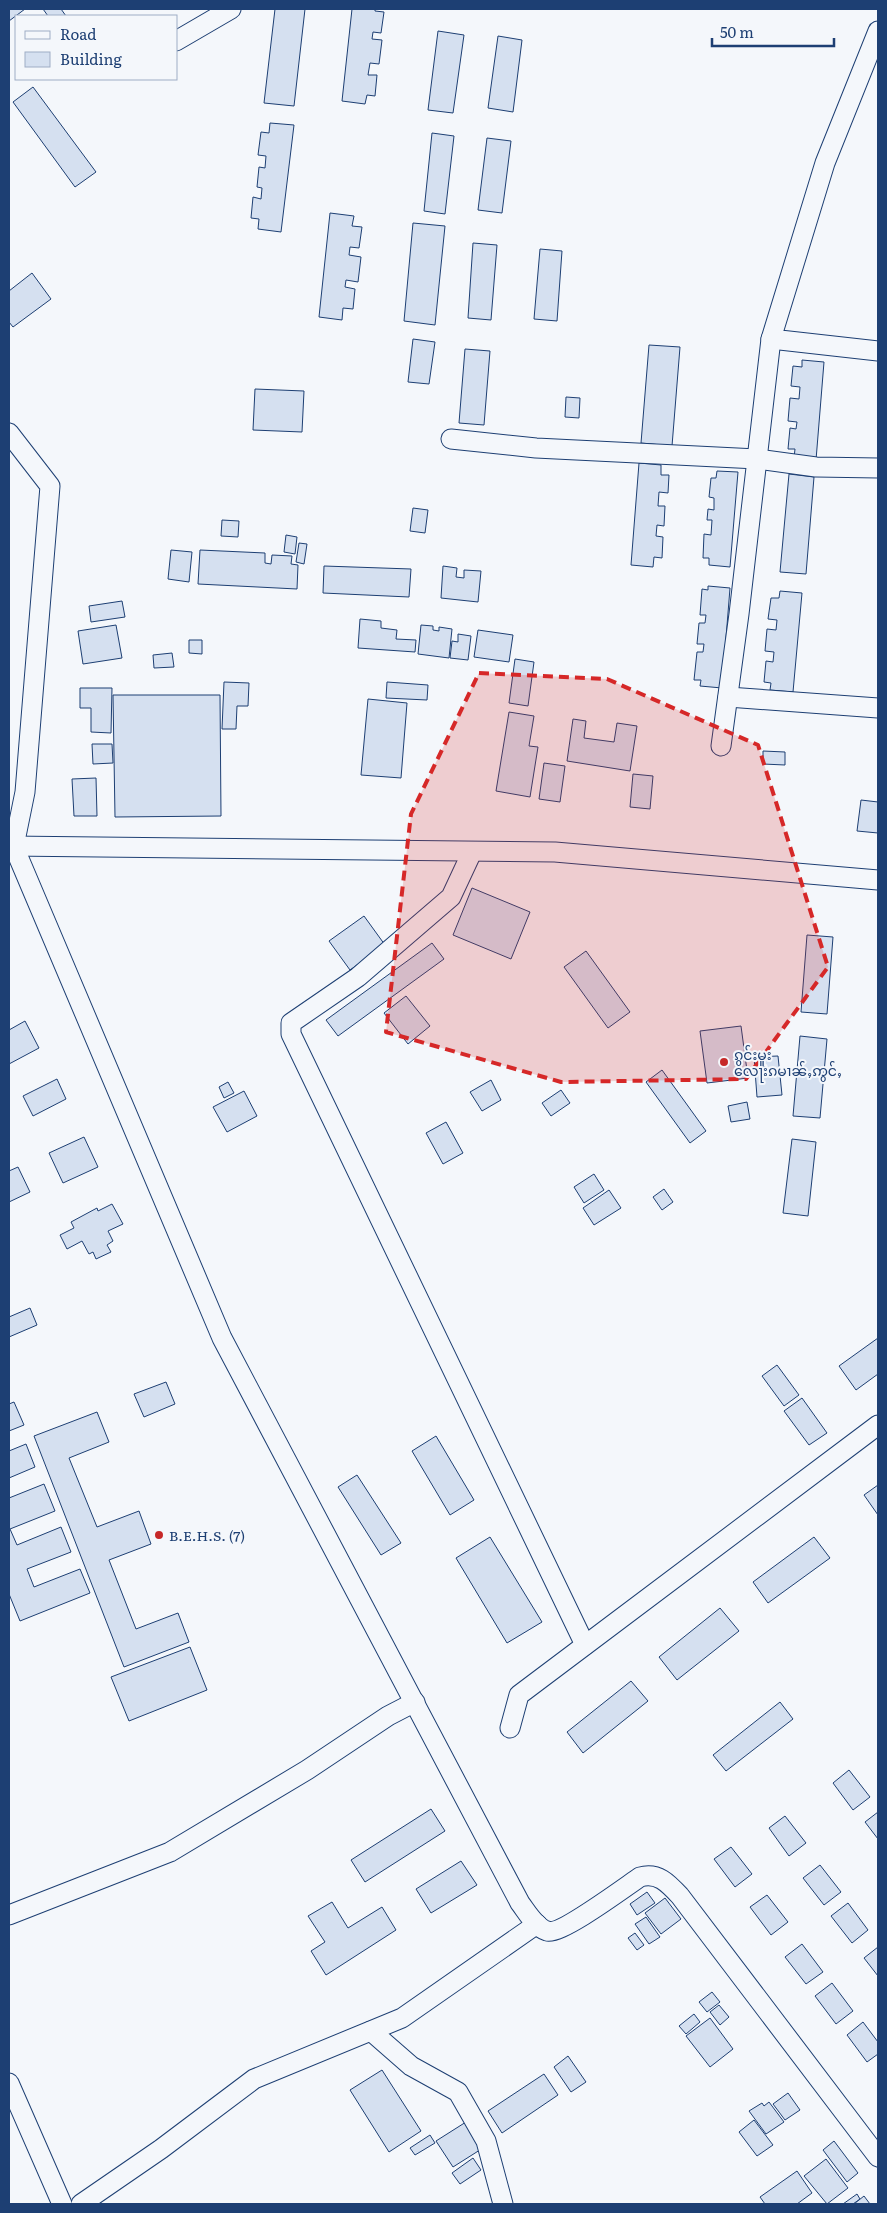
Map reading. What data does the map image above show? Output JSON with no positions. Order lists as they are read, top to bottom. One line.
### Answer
{"places":["ၵွင်းမူး လေႃးၵမၢၼ်ႇဢွင်ႇ","B.E.H.S. (7)"],"legend":["Road","Building"],"scale_bar":"50 m"}
